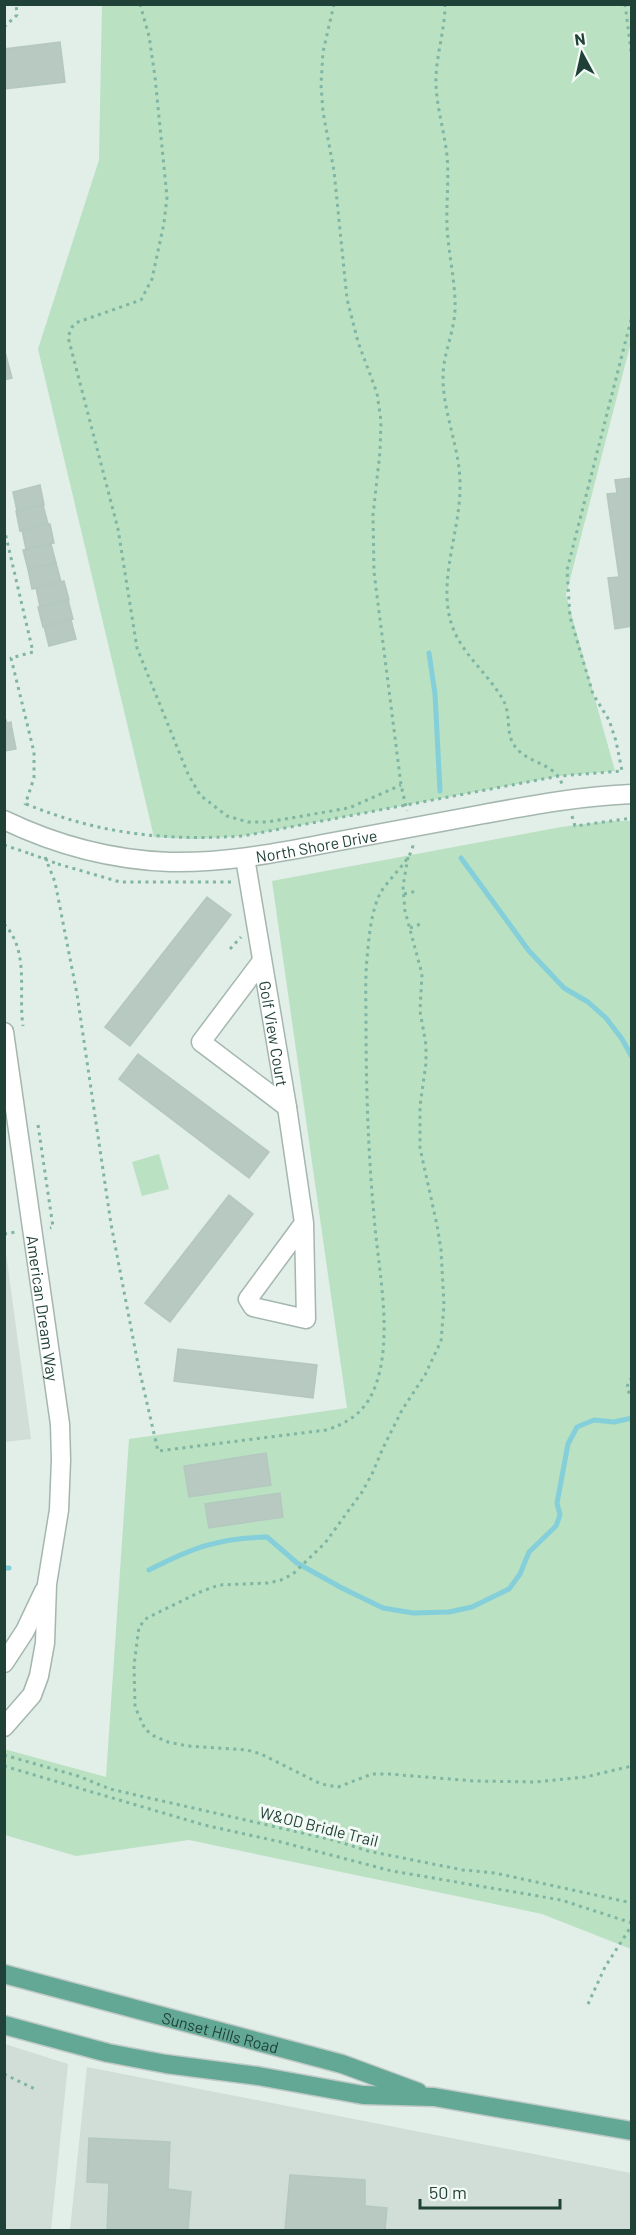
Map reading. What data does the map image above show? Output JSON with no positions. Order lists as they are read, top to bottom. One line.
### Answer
{"streets":{"main road":["Sunset Hills Road"],"street":["North Shore Drive","Golf View Court","American Dream Way"],"path":["W&OD Bridle Trail"]},"crossings":[["North Shore Drive","Golf View Court"]],"scale_bar":"50 m","north":"top"}
